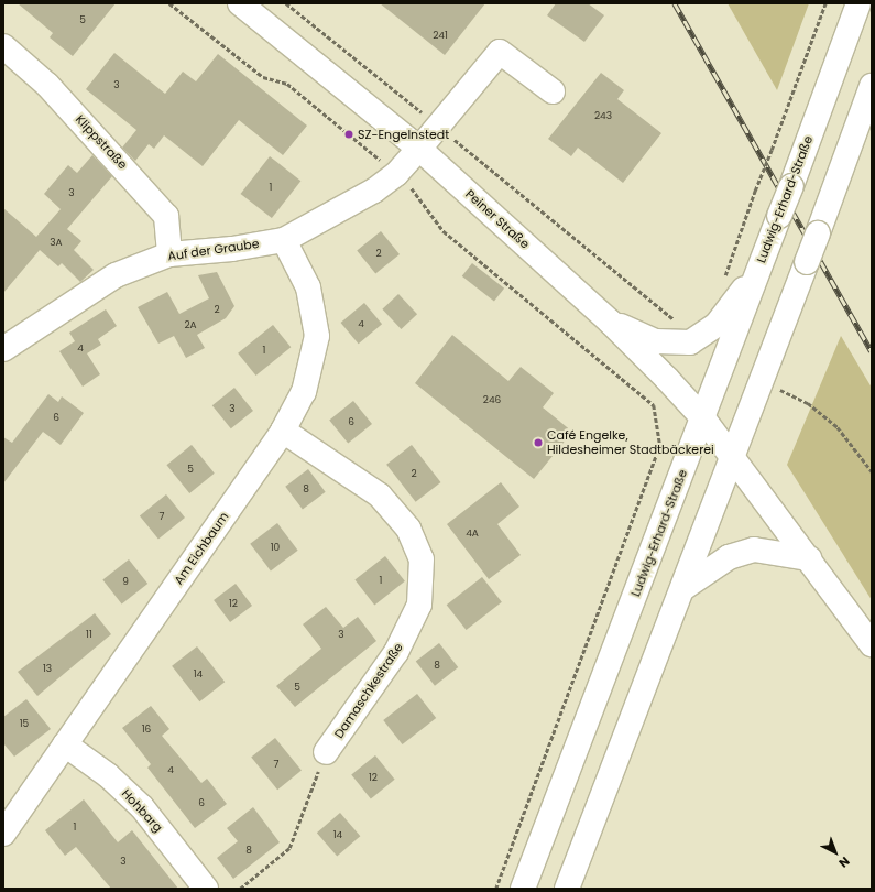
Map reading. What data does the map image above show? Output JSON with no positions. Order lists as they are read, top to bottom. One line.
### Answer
{"streets":{"main road":["Klippstraße","Ludwig-Erhard-Straße","Peiner Straße","Auf der Graube","Am Eichbaum","Damaschkestraße","Hohbarg"]},"crossings":[["Klippstraße","Auf der Graube"],["Ludwig-Erhard-Straße","Peiner Straße"],["Peiner Straße","Auf der Graube"],["Auf der Graube","Am Eichbaum"],["Am Eichbaum","Damaschkestraße"],["Am Eichbaum","Hohbarg"]],"places":["SZ-Engelnstedt","Café Engelke, Hildesheimer Stadtbäckerei"],"house_numbers":["5","241","3","243","1","3","3A","2","2","4","2A","4","1","246","3","6","6","5","2","8","7","4A","10","1","9","12","11","3","8","13","14","5","15","16","7","4","12","6","1","14","8","3"],"north":"bottom right"}
